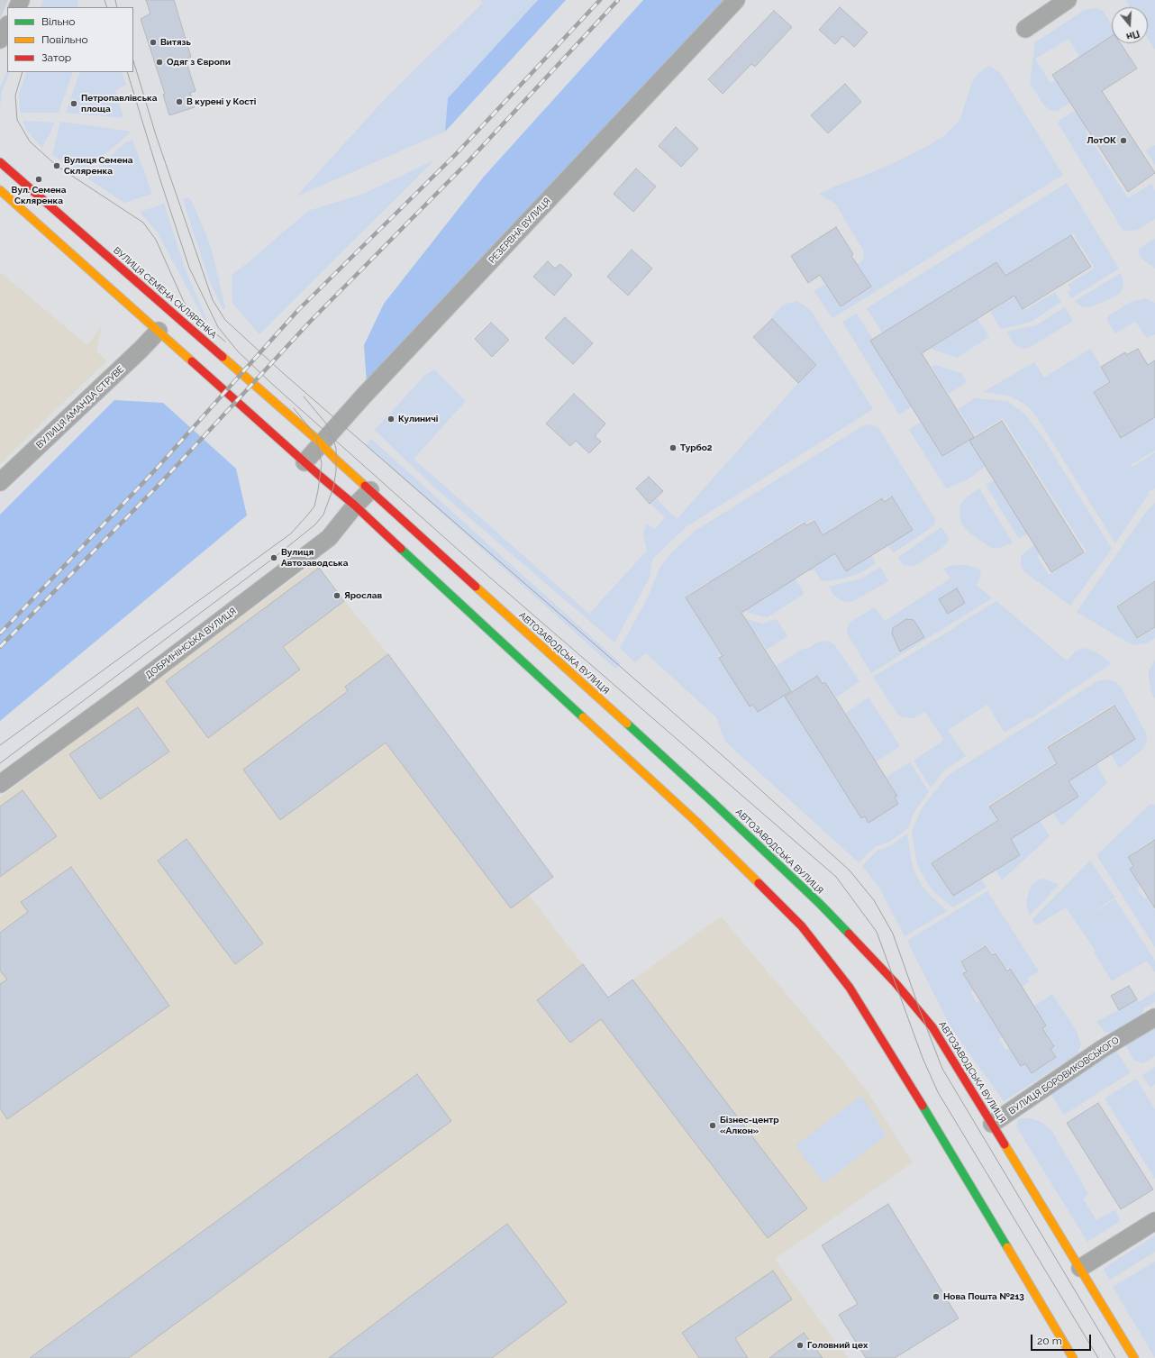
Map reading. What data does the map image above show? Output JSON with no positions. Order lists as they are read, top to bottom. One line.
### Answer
{"streets":{"main road":["ВУЛИЦЯ СЕМЕНА СКЛЯРЕНКА","АВТОЗАВОДСЬКА ВУЛИЦЯ"],"street":["РЕЗЕРВНА ВУЛИЦЯ","ВУЛИЦЯ АМАНДА СТРУВЕ","ДОБРИНІНСЬКА ВУЛИЦЯ","ВУЛИЦЯ БОРОВИКОВСЬКОГО"]},"crossings":[["РЕЗЕРВНА ВУЛИЦЯ","ВУЛИЦЯ СЕМЕНА СКЛЯРЕНКА"],["РЕЗЕРВНА ВУЛИЦЯ","АВТОЗАВОДСЬКА ВУЛИЦЯ"],["ВУЛИЦЯ СЕМЕНА СКЛЯРЕНКА","АВТОЗАВОДСЬКА ВУЛИЦЯ"],["ДОБРИНІНСЬКА ВУЛИЦЯ","АВТОЗАВОДСЬКА ВУЛИЦЯ"],["АВТОЗАВОДСЬКА ВУЛИЦЯ","ВУЛИЦЯ БОРОВИКОВСЬКОГО"]],"places":["Витязь","Одяг з Європи","В курені у Кості","Петропавлівська площа","ЛотОК","Вулиця Семена Скляренка","Вул. Семена Скляренка","Кулиничі","Турбо2","Вулиця Автозаводська","Ярослав","Бізнес-центр «Алкон»","Нова Пошта №213","Головний цех"],"legend":["Вільно","Повільно","Затор"],"scale_bar":"20 m","north":"bottom"}
